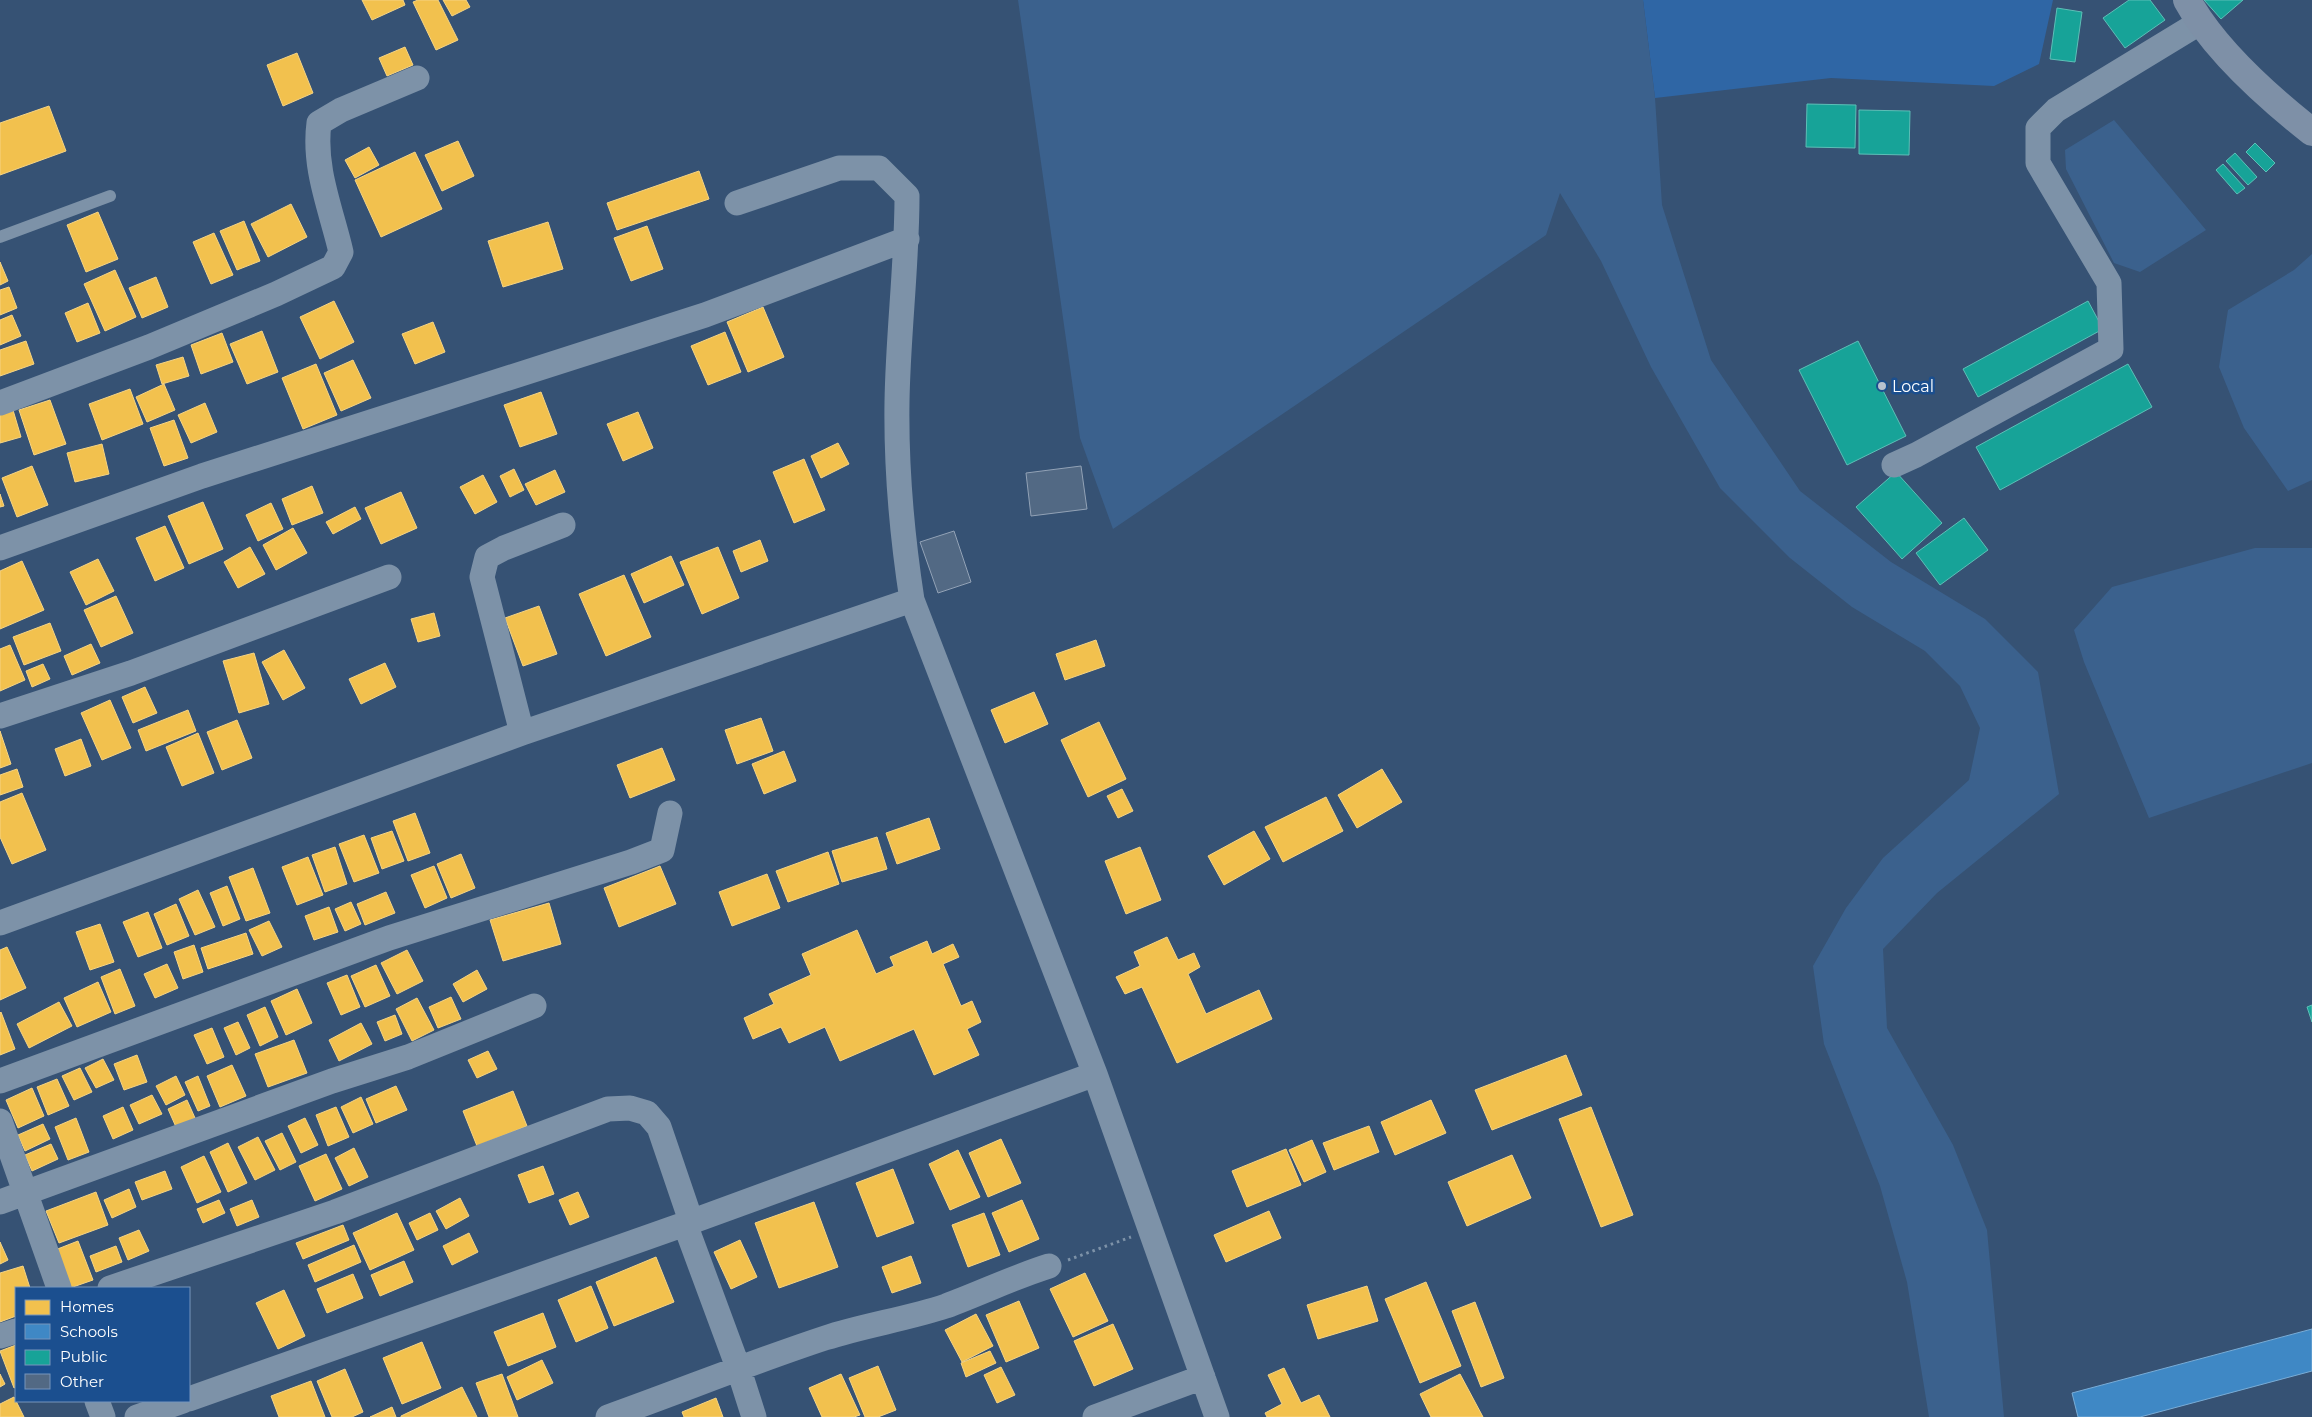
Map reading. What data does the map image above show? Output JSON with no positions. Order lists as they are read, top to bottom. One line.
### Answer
{"places":["Local"],"legend":["Homes","Schools","Public","Other"]}
